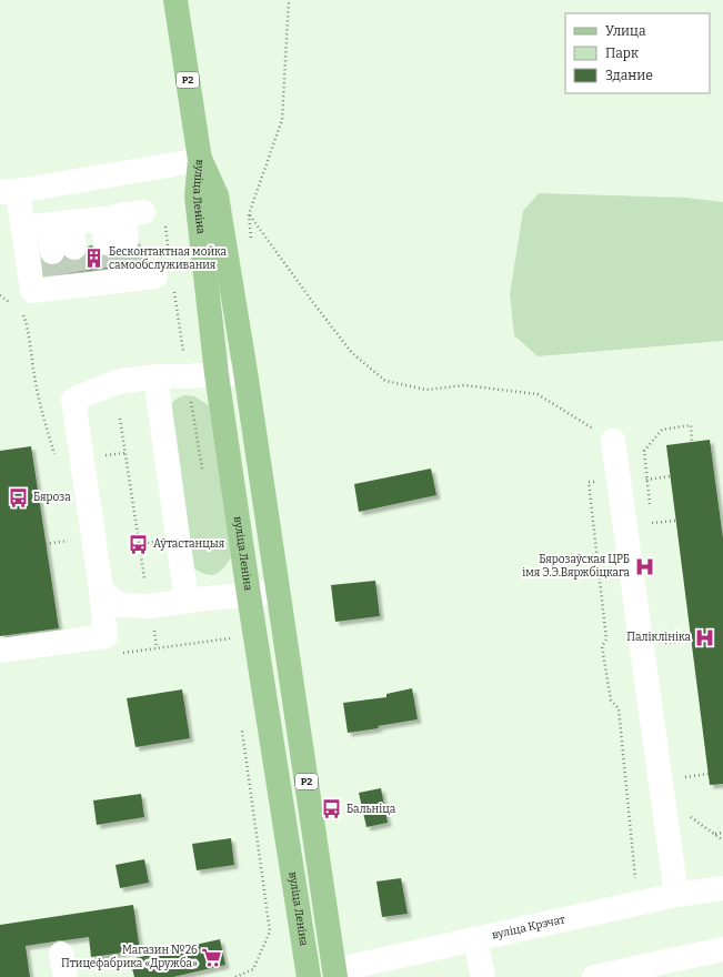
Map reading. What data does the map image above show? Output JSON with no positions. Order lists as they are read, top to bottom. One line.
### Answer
{"streets":{"main road":["Р2","вуліца Леніна"],"street":["вуліца Крэчат"]},"crossings":[["Р2","вуліца Леніна"],["вуліца Леніна","вуліца Крэчат"]],"places":{"building":["Бесконтактная мойка самообслуживания"],"bus stop":["Бяроза","Аўтастанцыя","Бальніца"],"hospital":["Бярозаўская ЦРБ імя Э.Э.Вяржбіцкага","Паліклініка"],"supermarket":["Магазин №26 Птицефабрика «Дружба»"]},"legend":["Улица","Парк","Здание"]}
